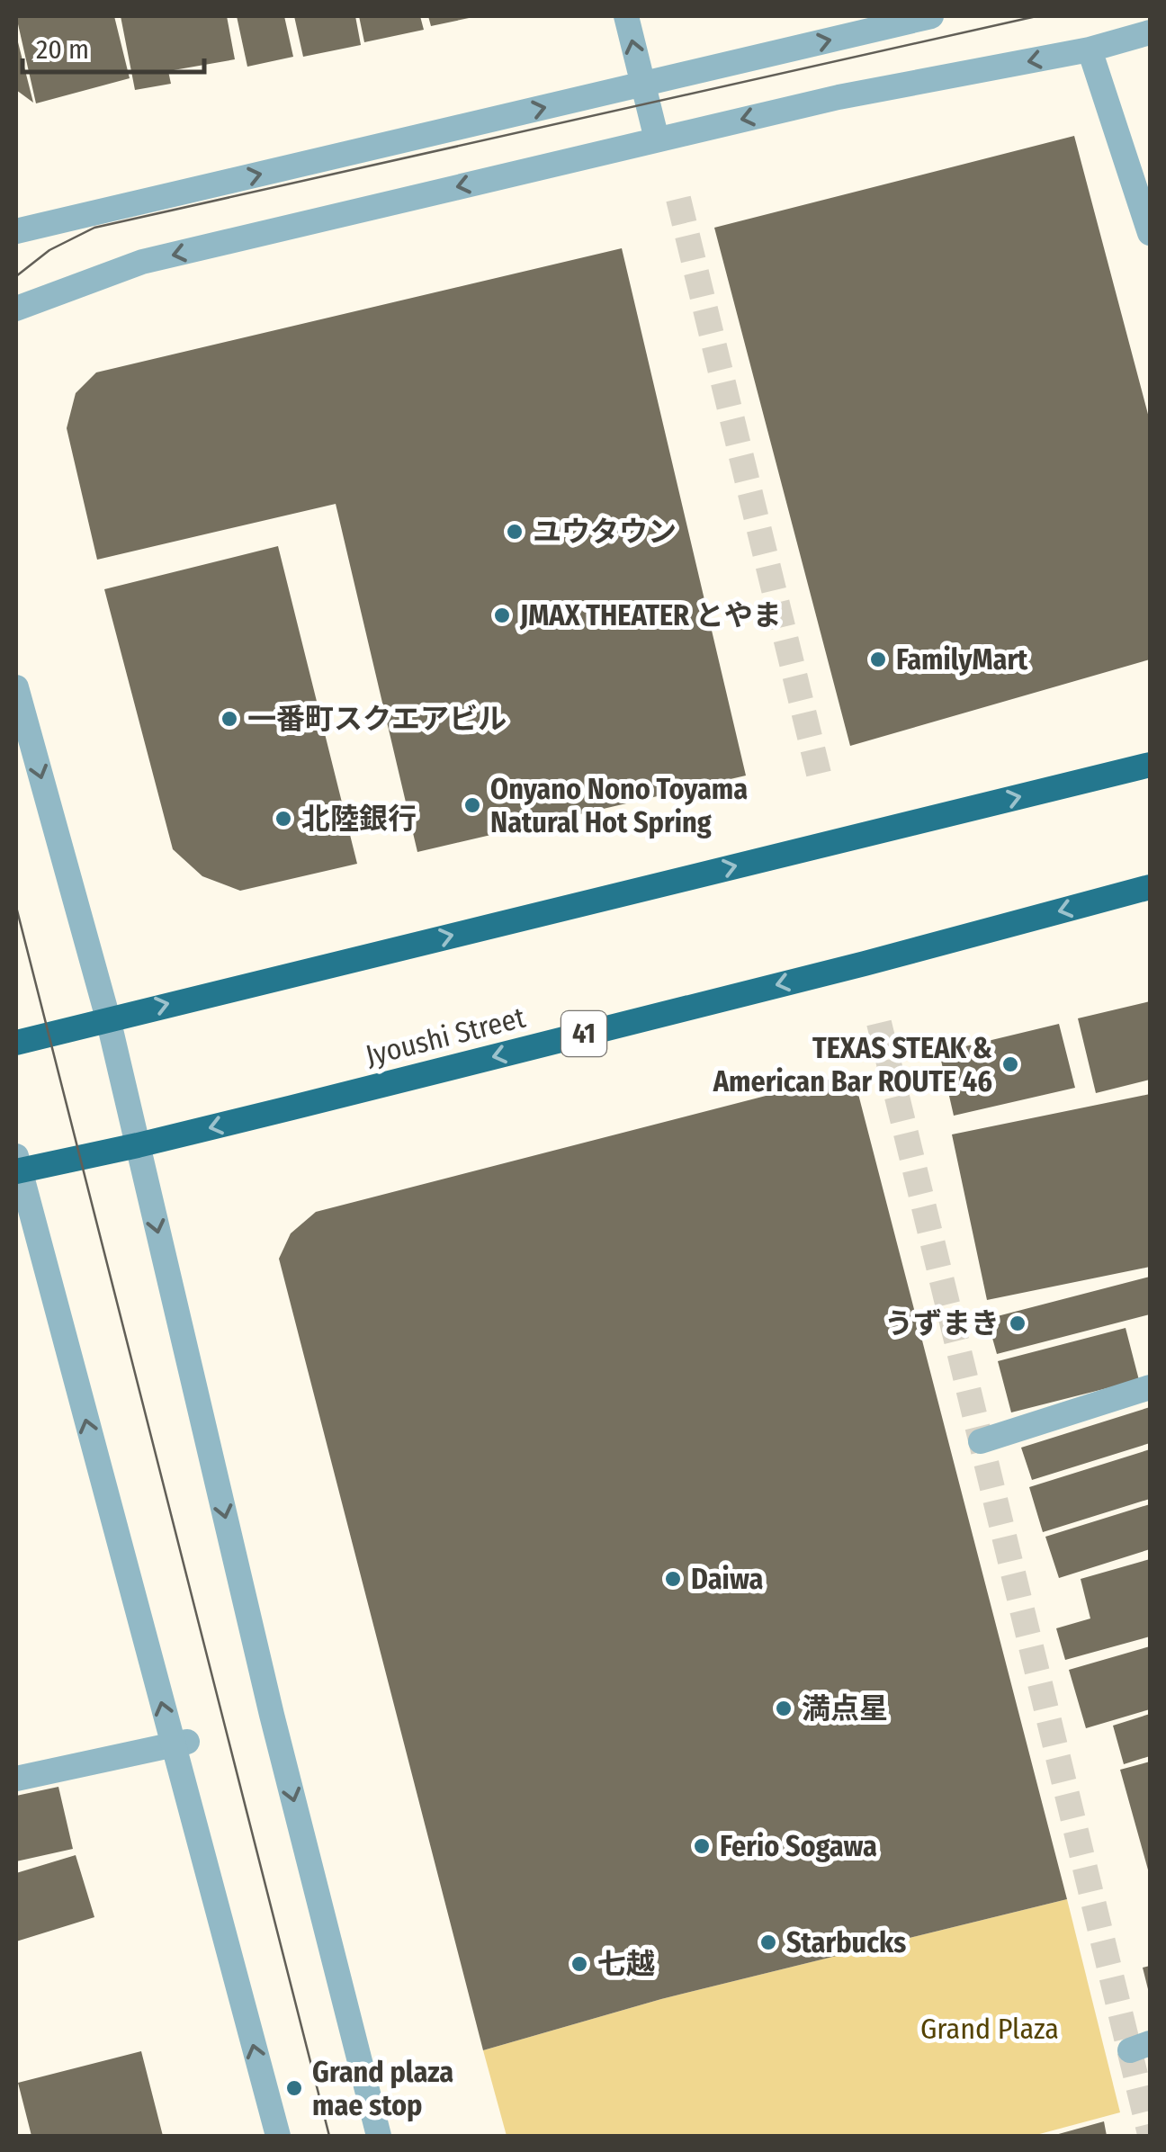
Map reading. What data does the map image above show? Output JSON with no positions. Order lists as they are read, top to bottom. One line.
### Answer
{"streets":{"highway":["41","Jyoushi Street"]},"parks":["Grand Plaza"],"places":["ユウタウン","JMAX THEATER とやま","FamilyMart","一番町スクエアビル","Onyano Nono Toyama Natural Hot Spring","北陸銀行","TEXAS STEAK & American Bar ROUTE 46","うずまき","Daiwa","満点星","Ferio Sogawa","Starbucks","七越","Grand plaza mae stop"],"scale_bar":"20 m"}
